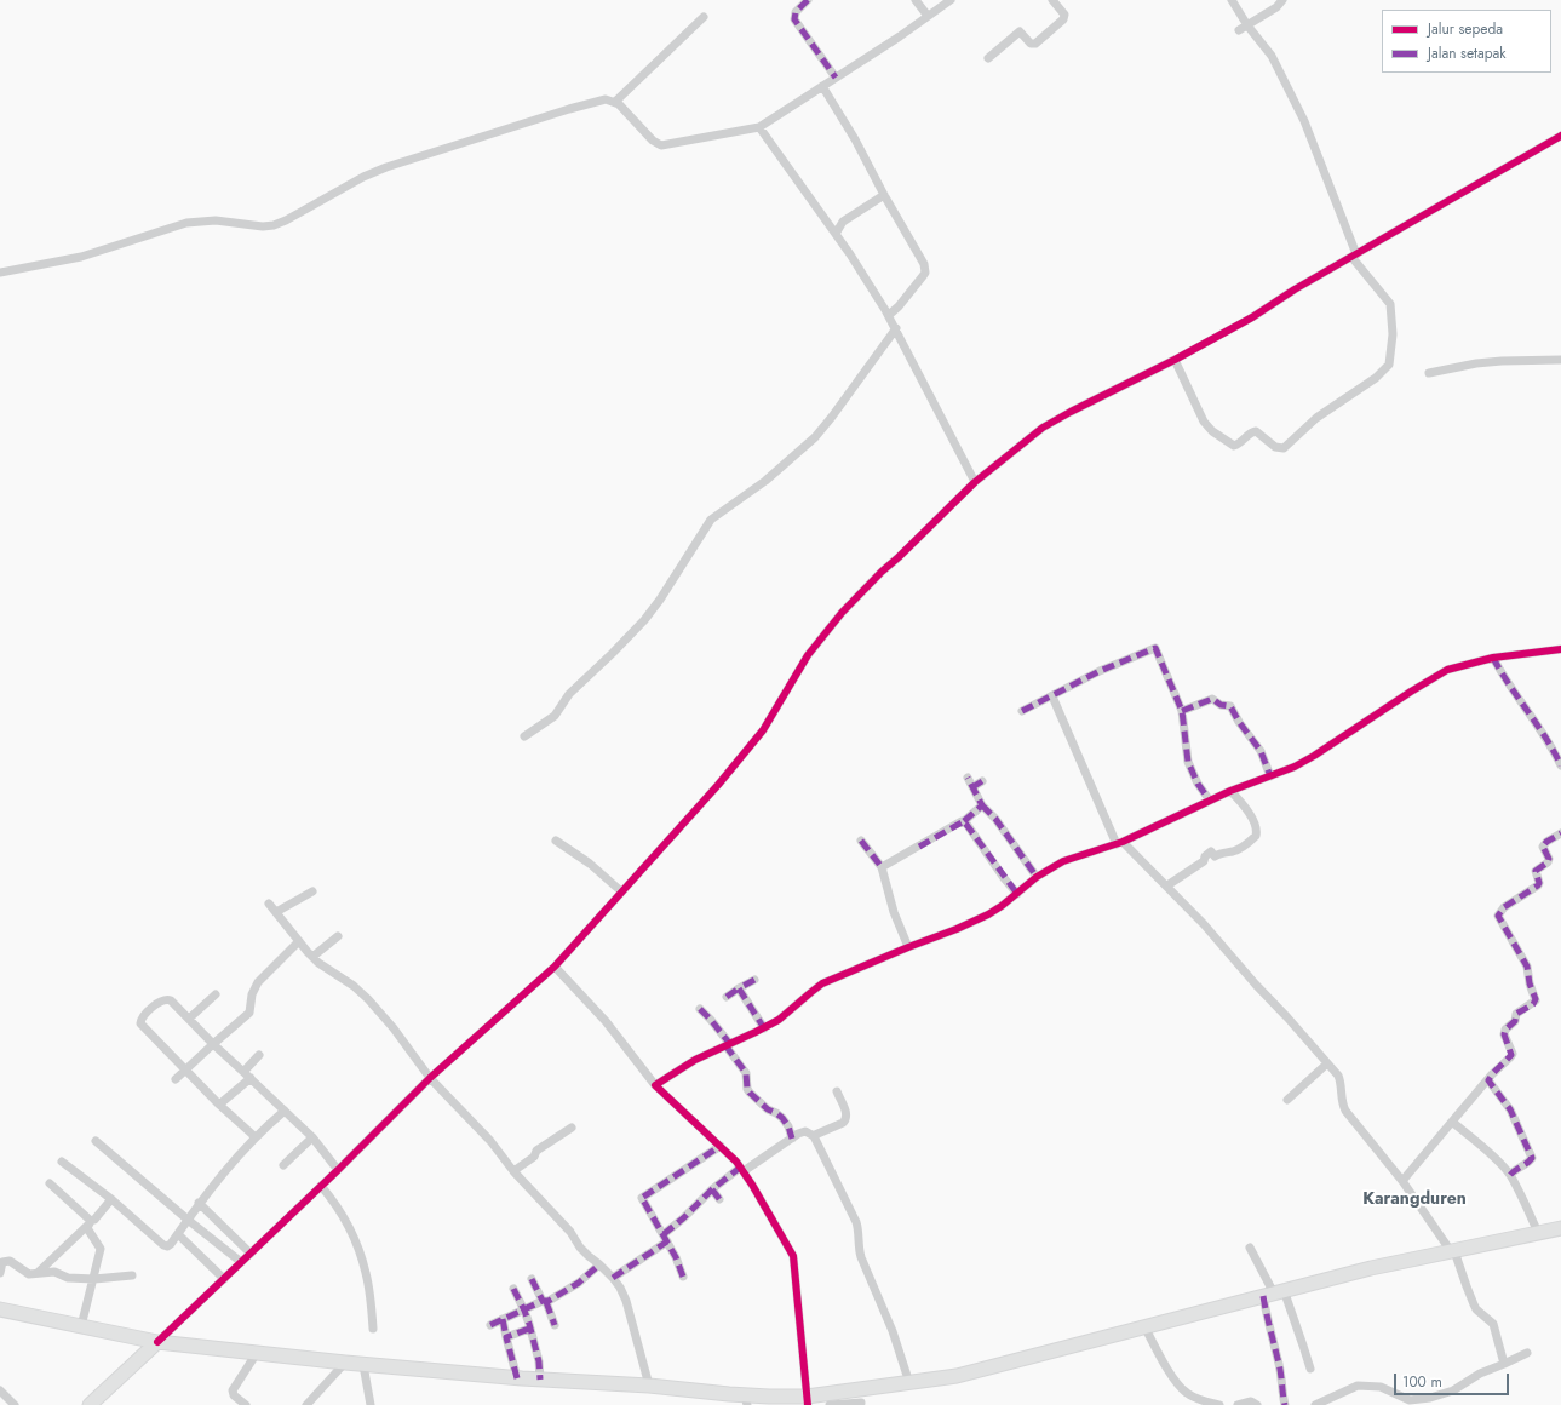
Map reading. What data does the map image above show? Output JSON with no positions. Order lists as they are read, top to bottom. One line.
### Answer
{"districts":["Karangduren"],"legend":["Jalur sepeda","Jalan setapak"],"scale_bar":"100 m"}
